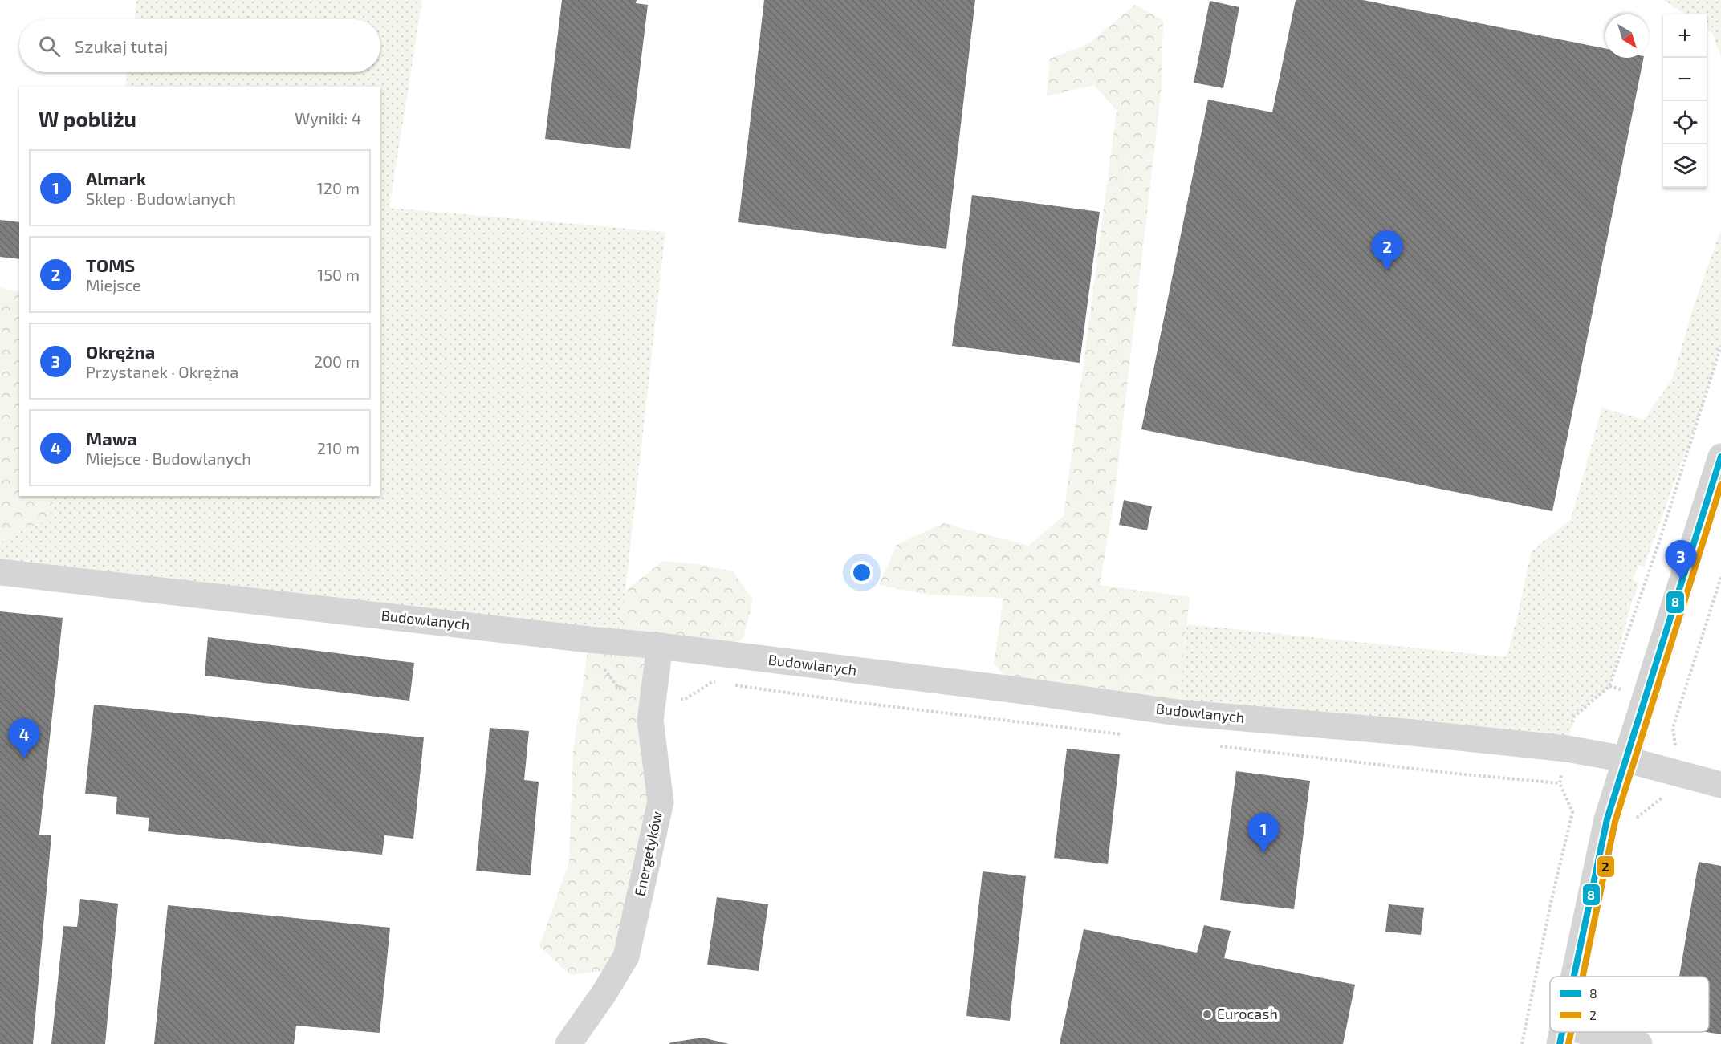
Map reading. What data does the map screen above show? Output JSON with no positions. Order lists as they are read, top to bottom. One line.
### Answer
{"streets":{"street":["Budowlanych","Energetyków"]},"crossings":[["Budowlanych","Energetyków"]],"places":["Eurocash"],"lines":["transit line 8","transit line 2"],"legend":["8","2"],"north":"bottom right","page":{"map_buttons":["+","−"],"search":"Szukaj tutaj","heading":["W pobliżu","Wyniki: 4"],"list":[{"mark":"1","name":"Almark","note":"Sklep · Budowlanych","value":"120 m"},{"mark":"2","name":"TOMS","note":"Miejsce","value":"150 m"},{"mark":"3","name":"Okrężna","note":"Przystanek · Okrężna","value":"200 m"},{"mark":"4","name":"Mawa","note":"Miejsce · Budowlanych","value":"210 m"}],"pins":["2","3","4","1"]}}
